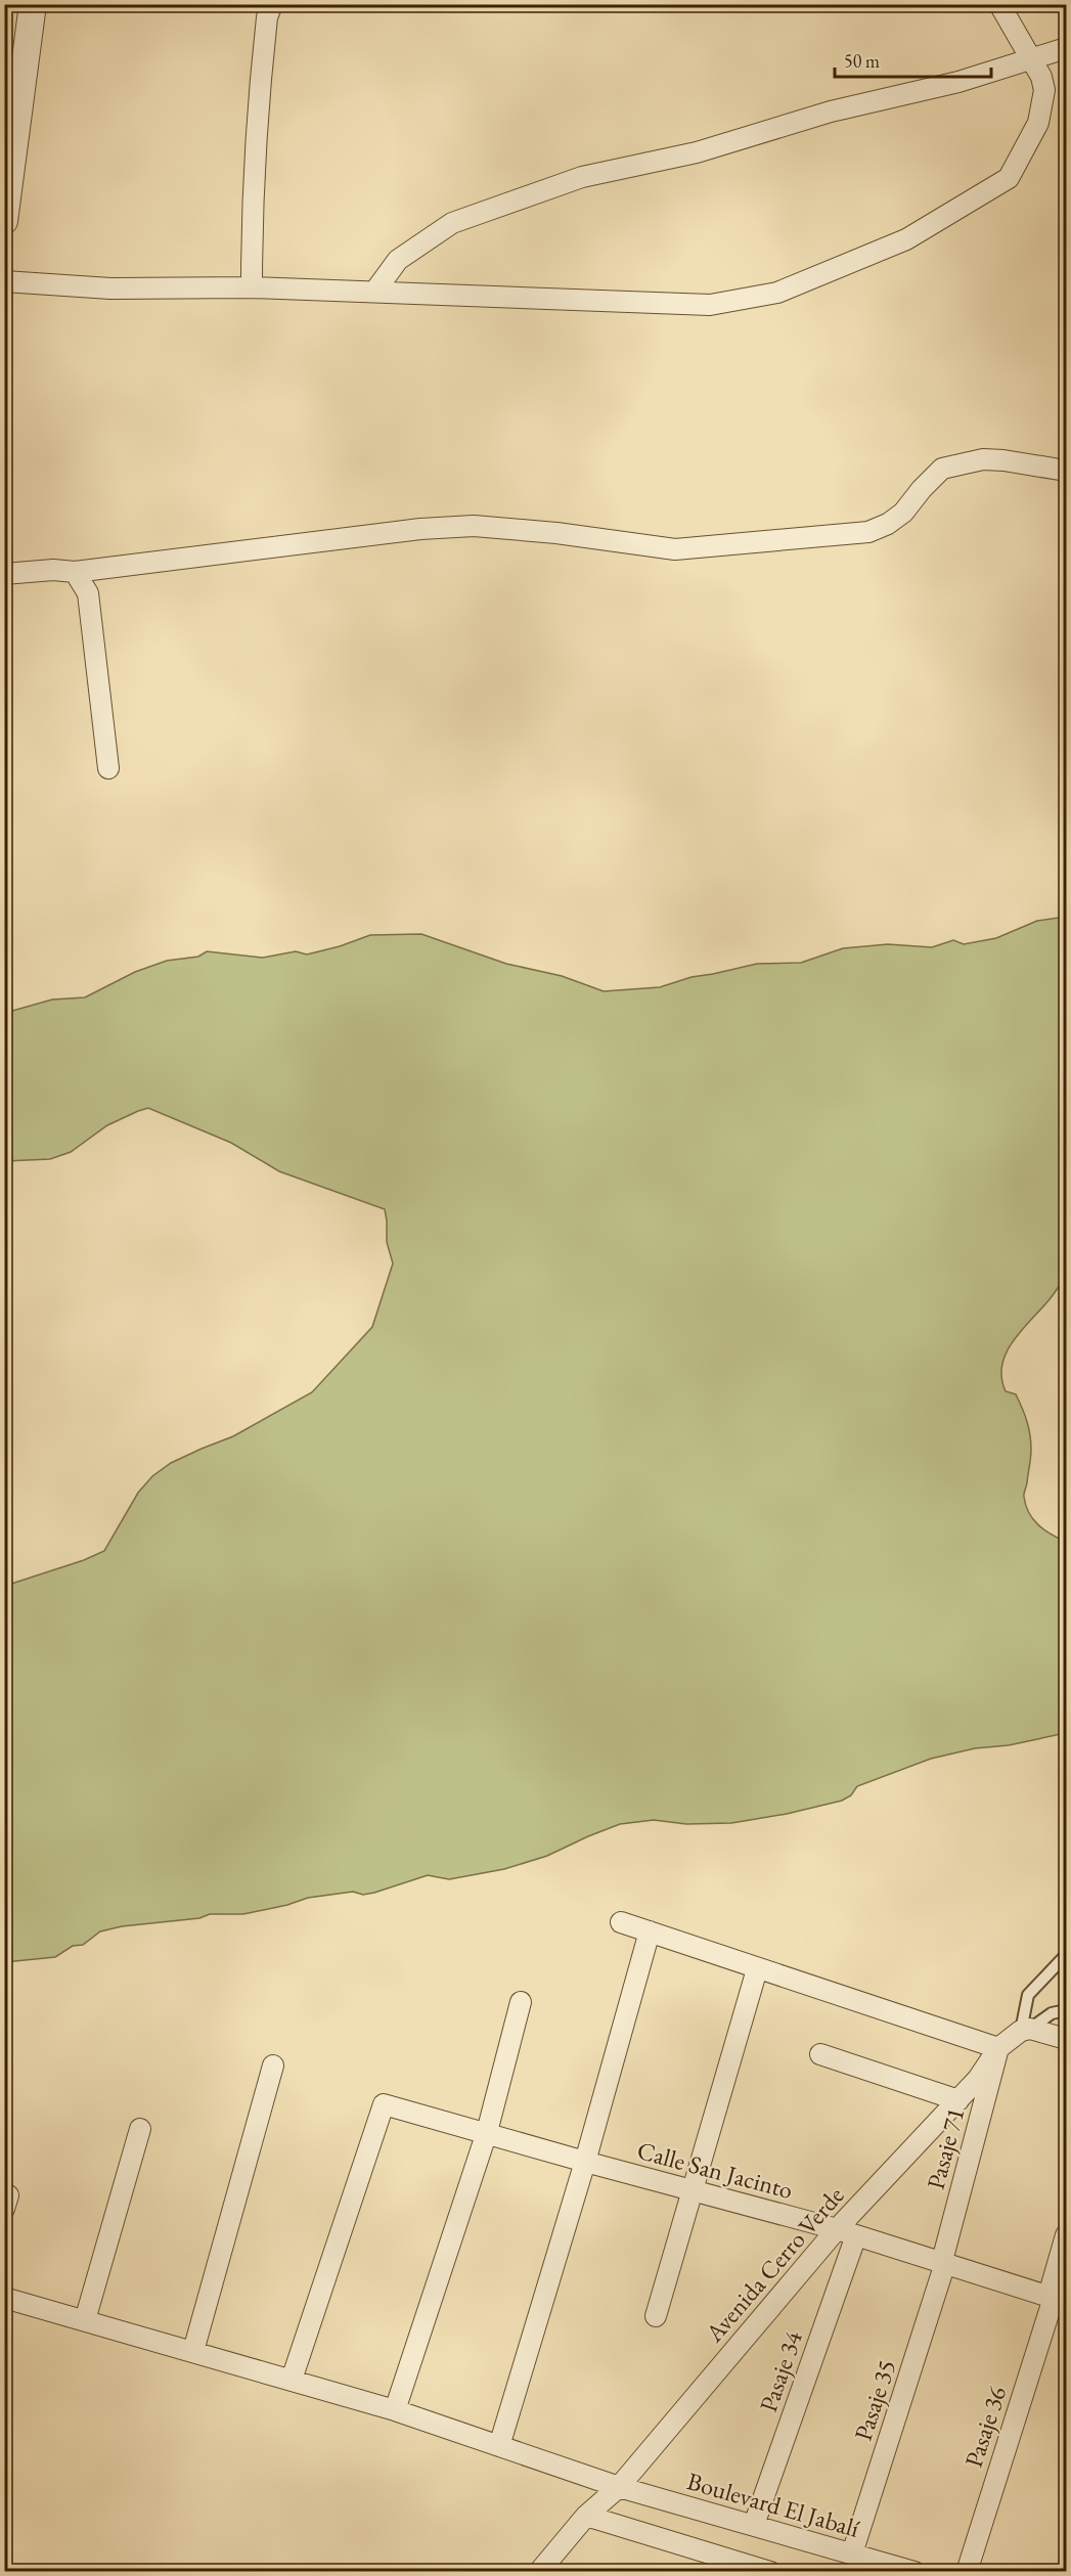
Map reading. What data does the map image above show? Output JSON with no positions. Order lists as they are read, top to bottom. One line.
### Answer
{"streets":{"street":["Pasaje 71","Calle San Jacinto","Avenida Cerro Verde","Pasaje 34","Pasaje 35","Pasaje 36","Boulevard El Jabalí"]},"crossings":[["Pasaje 71","Calle San Jacinto"],["Pasaje 71","Avenida Cerro Verde"],["Pasaje 71","Pasaje 35"],["Calle San Jacinto","Avenida Cerro Verde"],["Calle San Jacinto","Pasaje 34"],["Calle San Jacinto","Pasaje 35"],["Calle San Jacinto","Pasaje 36"],["Calle San Jacinto","Boulevard El Jabalí"],["Avenida Cerro Verde","Boulevard El Jabalí"],["Pasaje 34","Boulevard El Jabalí"],["Pasaje 35","Boulevard El Jabalí"]],"scale_bar":"50 m"}
